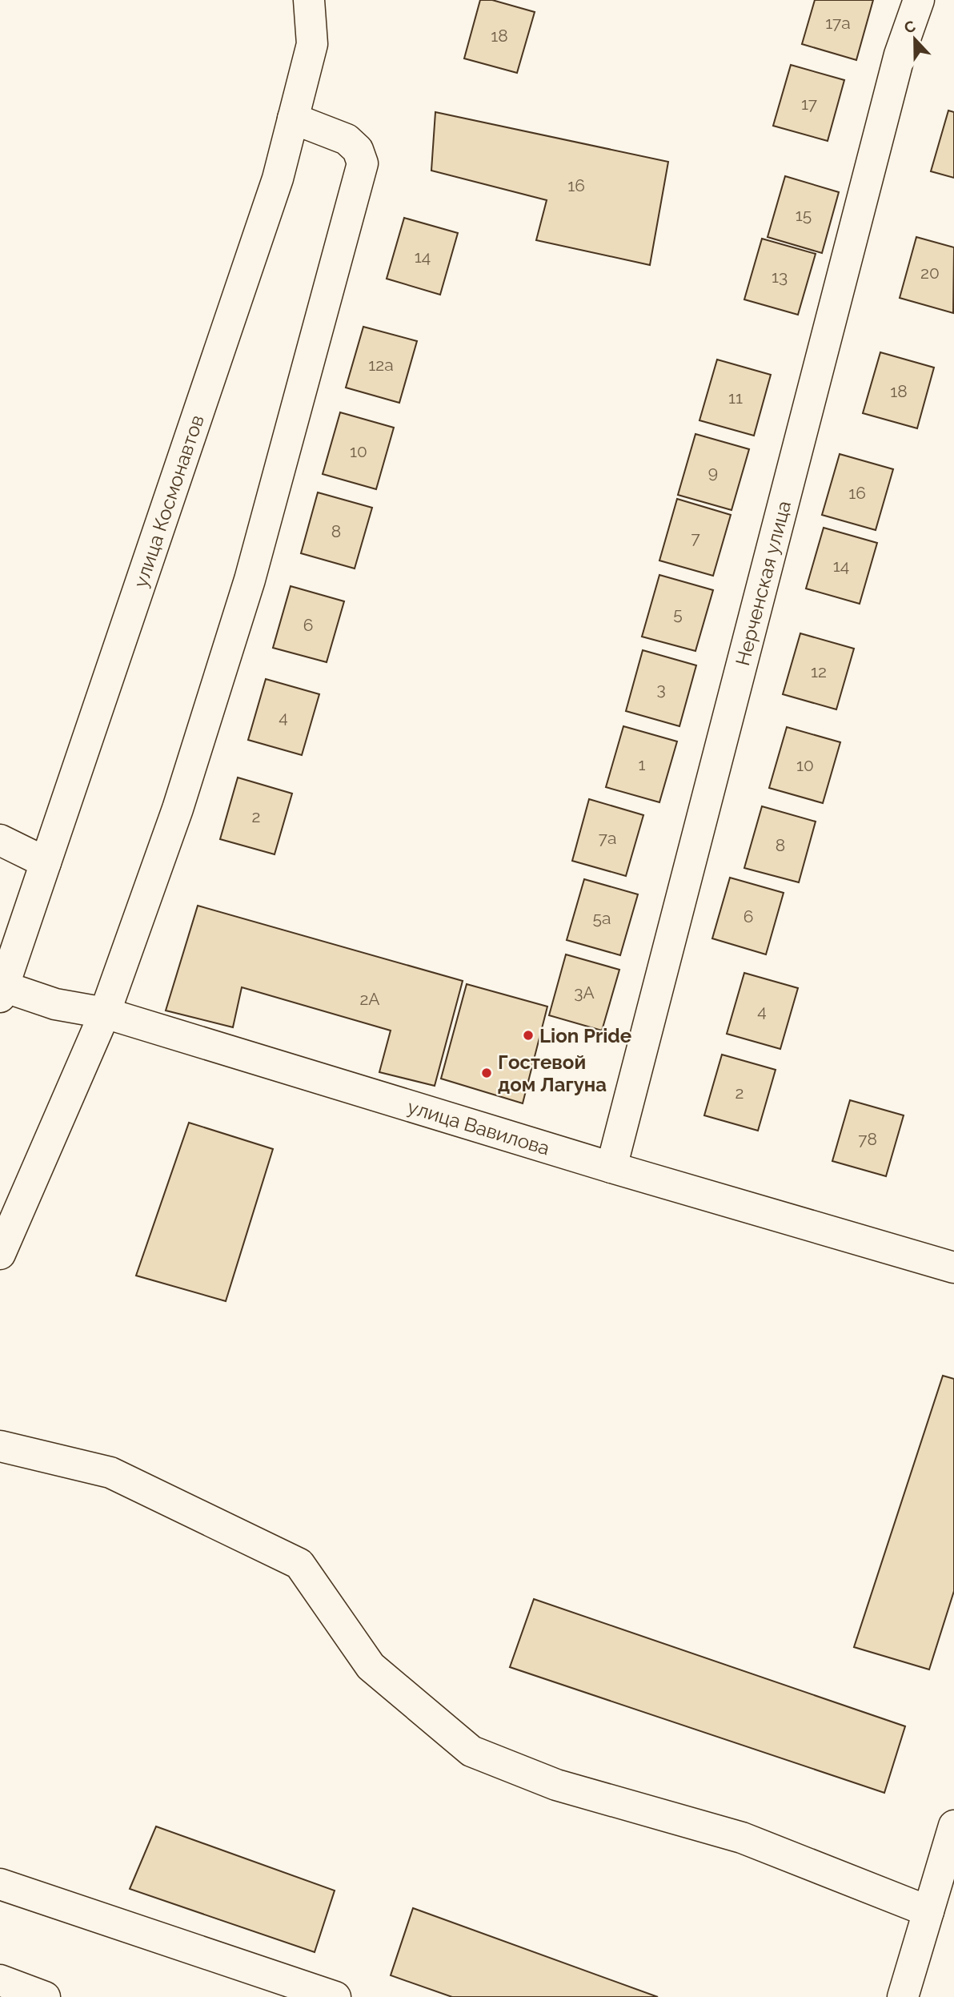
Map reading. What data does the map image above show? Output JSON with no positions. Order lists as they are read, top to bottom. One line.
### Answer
{"streets":{"street":["улица Космонавтов","Нерченская улица","улица Вавилова"]},"crossings":[["улица Космонавтов","улица Вавилова"],["Нерченская улица","улица Вавилова"]],"places":["Lion Pride","Гостевой дом Лагуна"],"house_numbers":["17а","18","17","16","15","14","20","13","12а","18","11","10","9","16","8","7","14","5","6","12","3","4","1","10","2","7а","8","6","5а","3А","2А","4","2","78"],"north":"top"}
